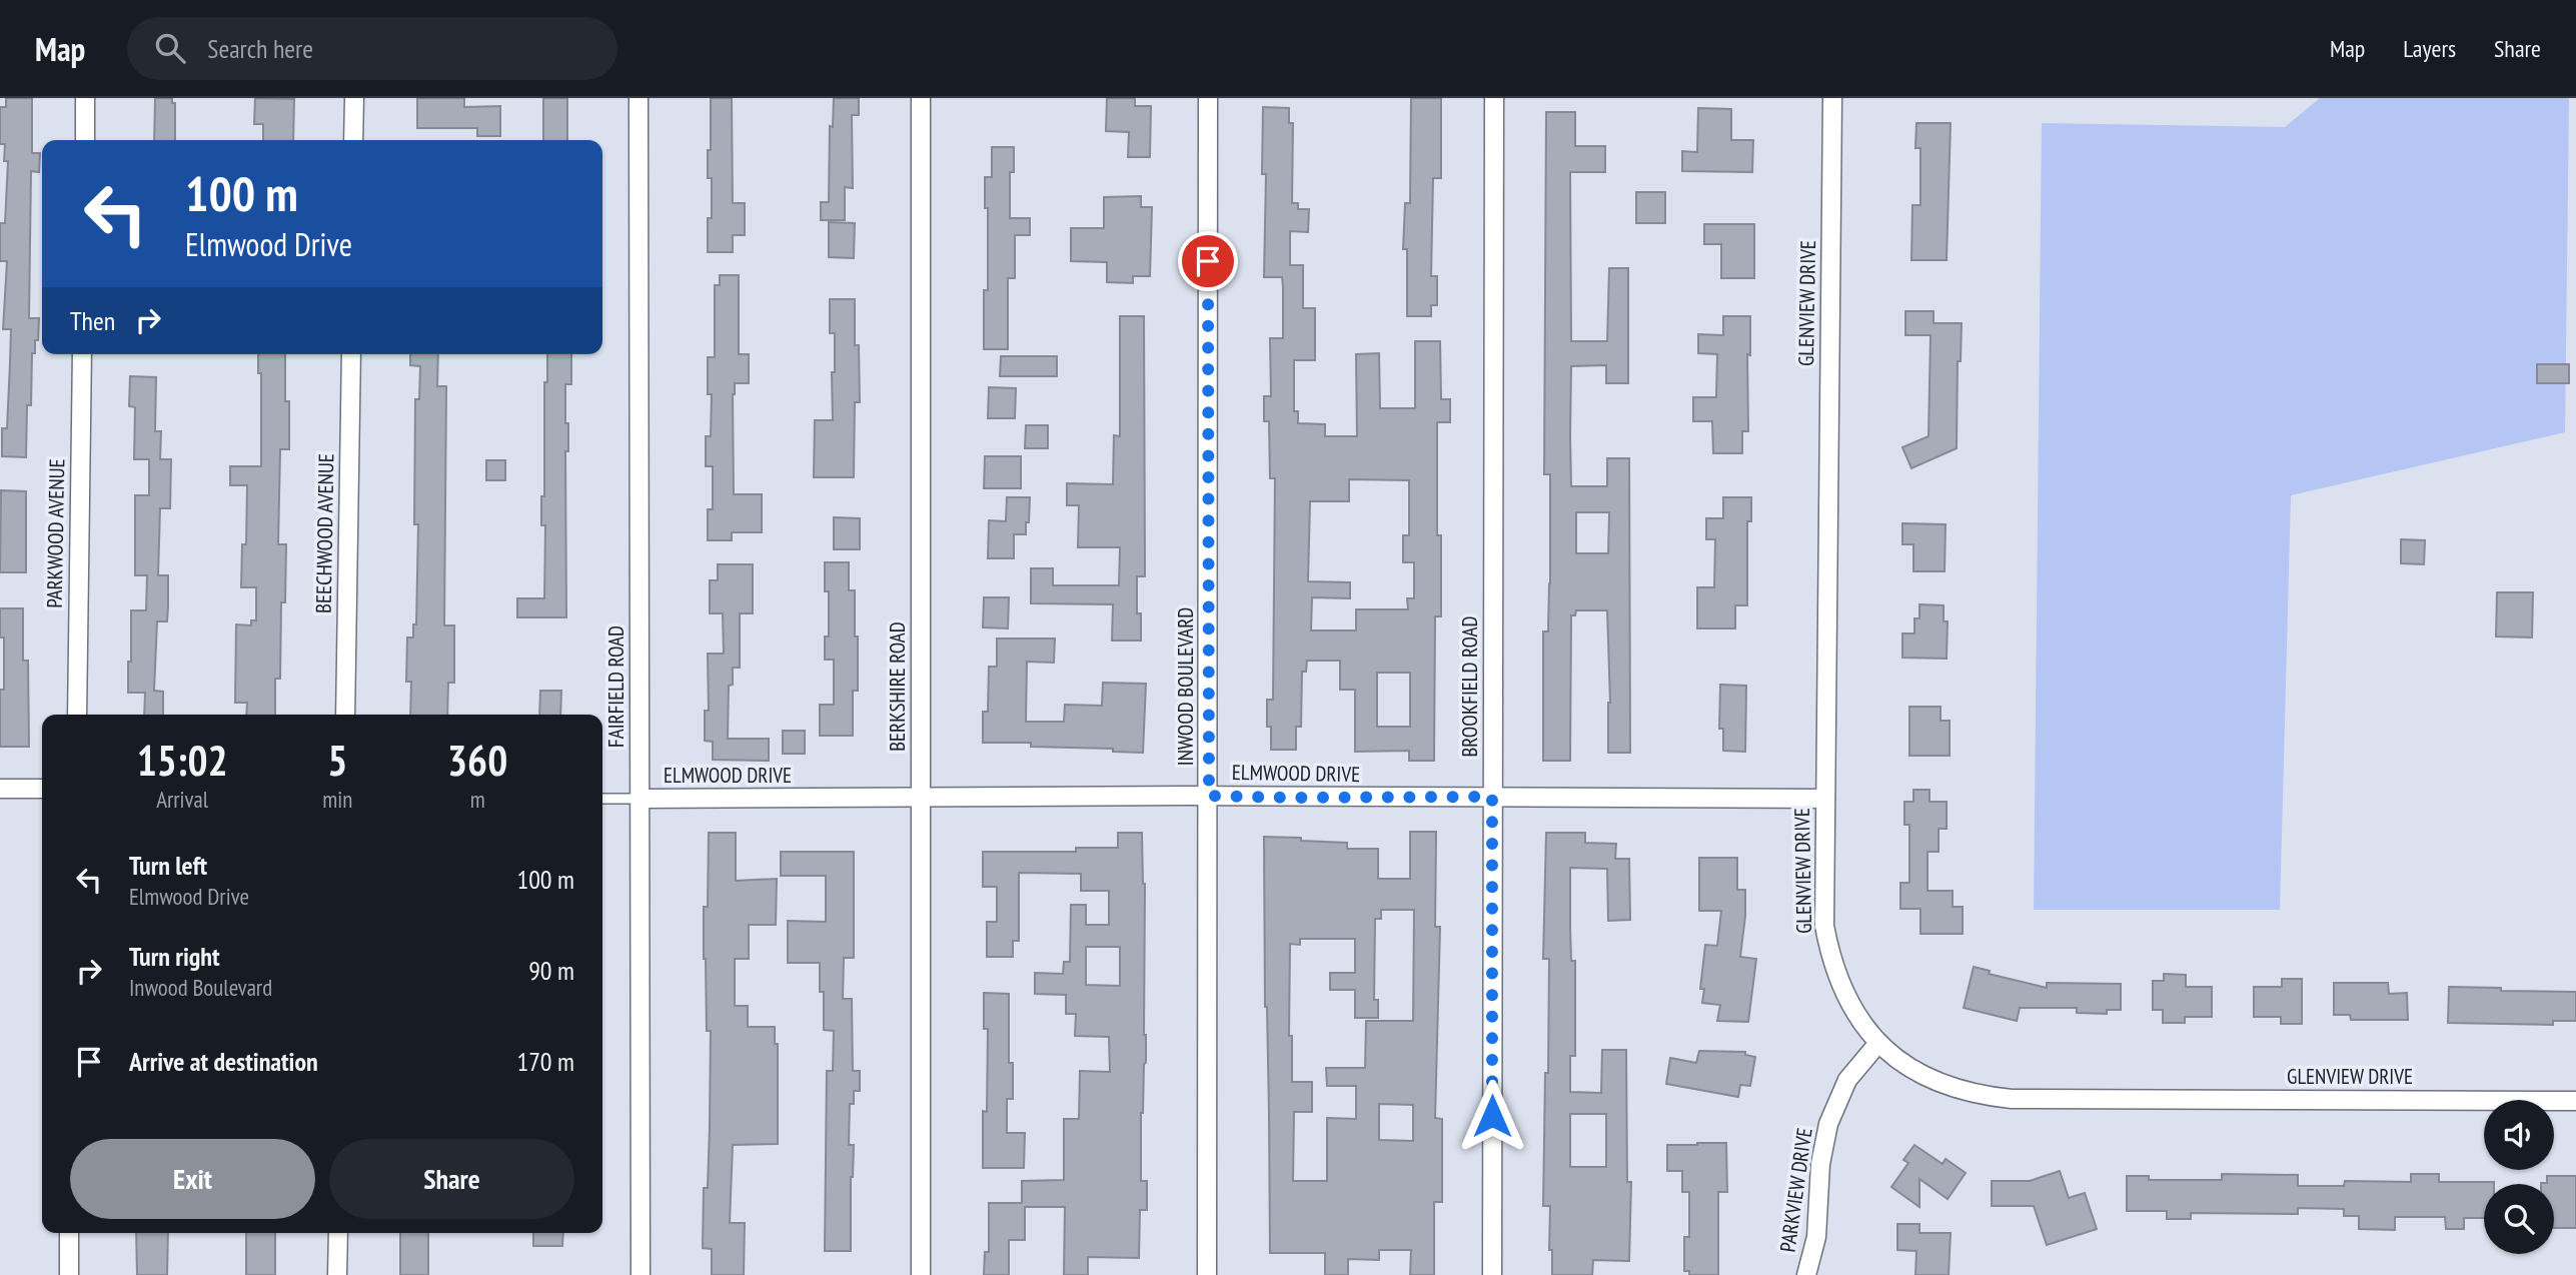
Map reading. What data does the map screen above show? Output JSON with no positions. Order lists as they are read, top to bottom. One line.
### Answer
{"streets":{"street":["GLENVIEW DRIVE","PARKWOOD AVENUE","BEECHWOOD AVENUE","FAIRFIELD ROAD","BERKSHIRE ROAD","INWOOD BOULEVARD","BROOKFIELD ROAD","ELMWOOD DRIVE","PARKVIEW DRIVE"]},"crossings":[["GLENVIEW DRIVE","ELMWOOD DRIVE"],["GLENVIEW DRIVE","PARKVIEW DRIVE"],["FAIRFIELD ROAD","ELMWOOD DRIVE"],["BERKSHIRE ROAD","ELMWOOD DRIVE"],["INWOOD BOULEVARD","ELMWOOD DRIVE"],["BROOKFIELD ROAD","ELMWOOD DRIVE"]],"page":{"header":"Map","search":"Search here","nav":["Map","Layers","Share"],"turn":["100 m","Elmwood Drive"],"then":"Then","eta":["15:02","Arrival","5","min","360","m"],"list":[{"name":"Turn left","note":"Elmwood Drive","value":"100 m"},{"name":"Turn right","note":"Inwood Boulevard","value":"90 m"},{"name":"Arrive at destination","value":"170 m"}],"buttons":["Exit","Share"]}}
